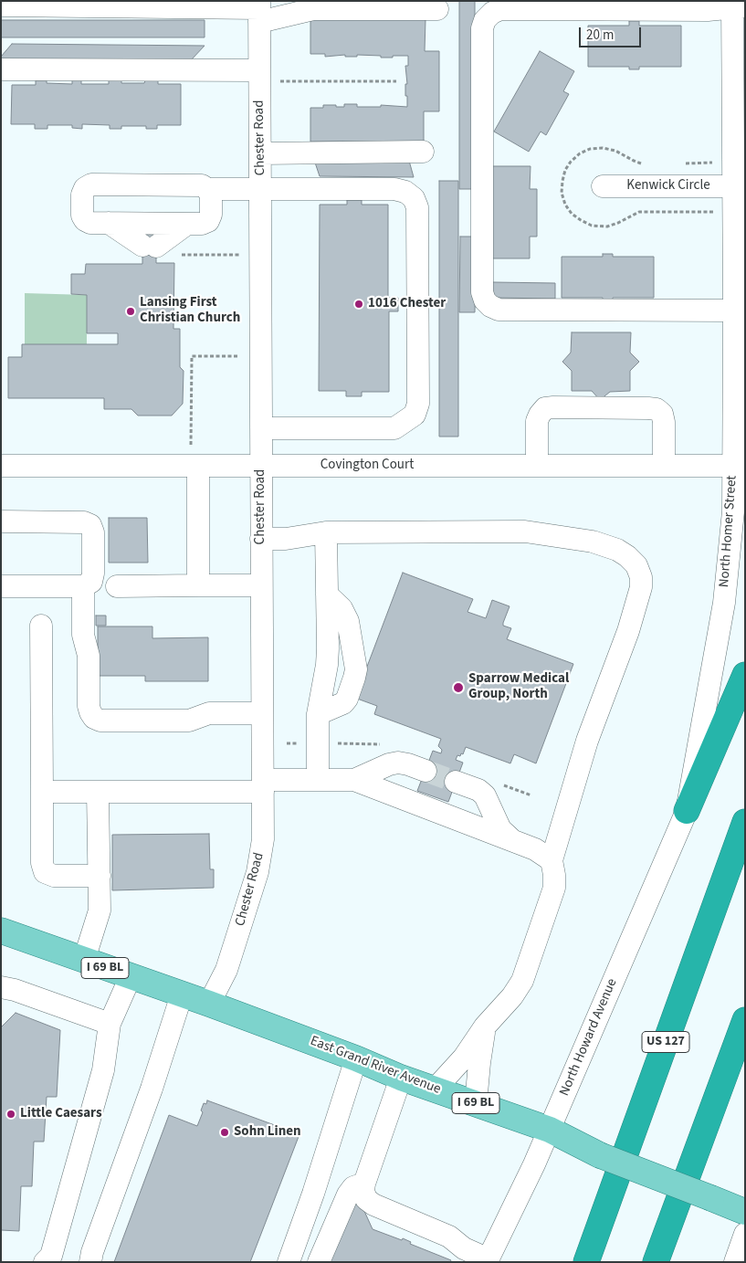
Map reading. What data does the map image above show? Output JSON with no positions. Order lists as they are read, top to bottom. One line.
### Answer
{"streets":{"highway":["US 127"],"main road":["I 69 BL","East Grand River Avenue"],"street":["Chester Road","Kenwick Circle","Covington Court","North Homer Street","North Howard Avenue"]},"crossings":[["Chester Road","Covington Court"],["Chester Road","East Grand River Avenue"],["Kenwick Circle","North Homer Street"],["Covington Court","North Homer Street"],["North Homer Street","North Howard Avenue"],["North Howard Avenue","East Grand River Avenue"]],"places":["1016 Chester","Lansing First Christian Church","Sparrow Medical Group, North","Little Caesars","Sohn Linen"],"scale_bar":"20 m"}
